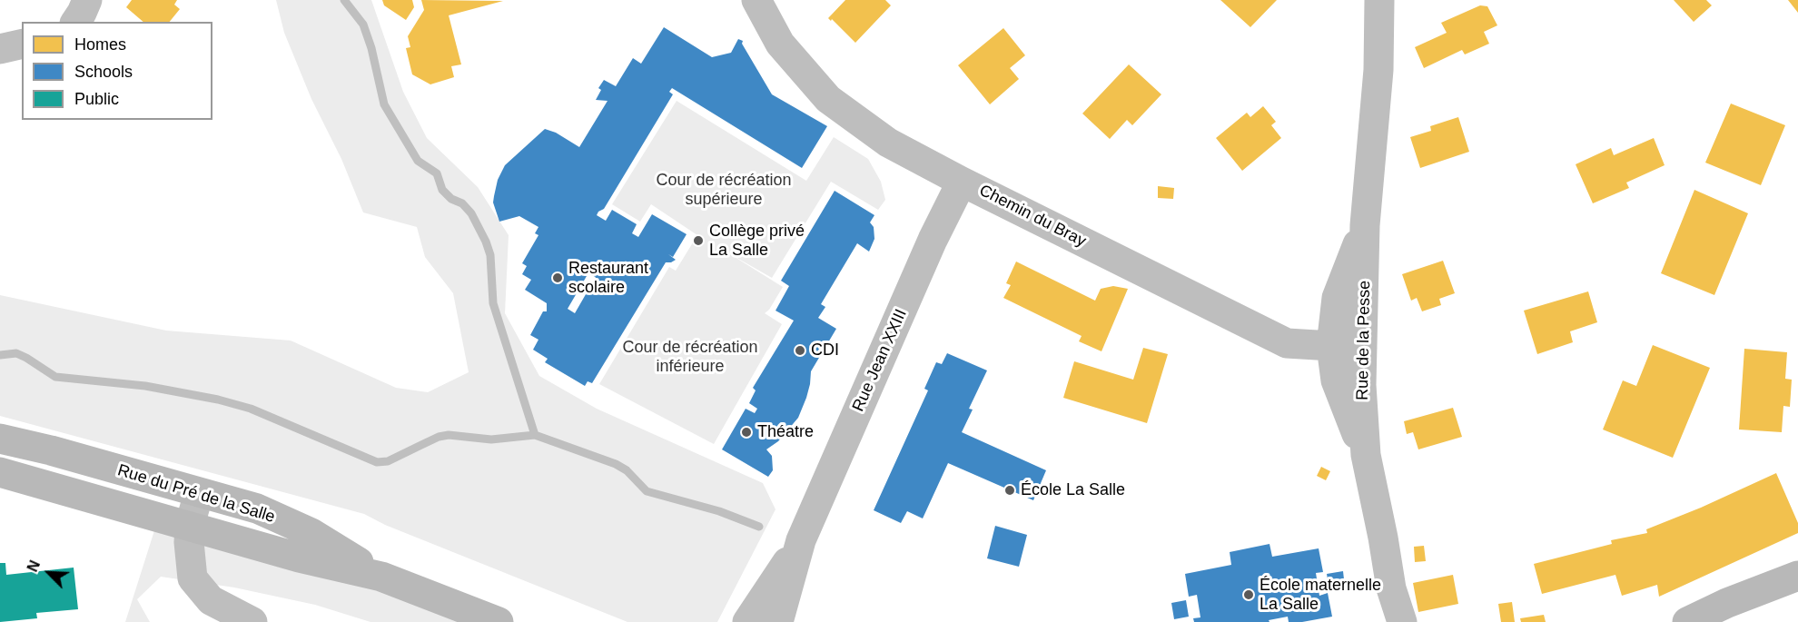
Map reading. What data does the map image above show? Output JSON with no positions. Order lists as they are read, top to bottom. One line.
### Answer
{"streets":{"main road":["Rue du Pré de la Salle"],"street":["Chemin du Bray","Rue de la Pesse","Rue Jean XXIII"]},"crossings":[["Chemin du Bray","Rue de la Pesse"],["Chemin du Bray","Rue Jean XXIII"]],"parks":["Cour de récréation supérieure","Cour de récréation inférieure"],"places":["Collège privé La Salle","Restaurant scolaire","CDI","Théatre","École La Salle","École maternelle La Salle"],"legend":["Homes","Schools","Public"],"north":"top left"}
